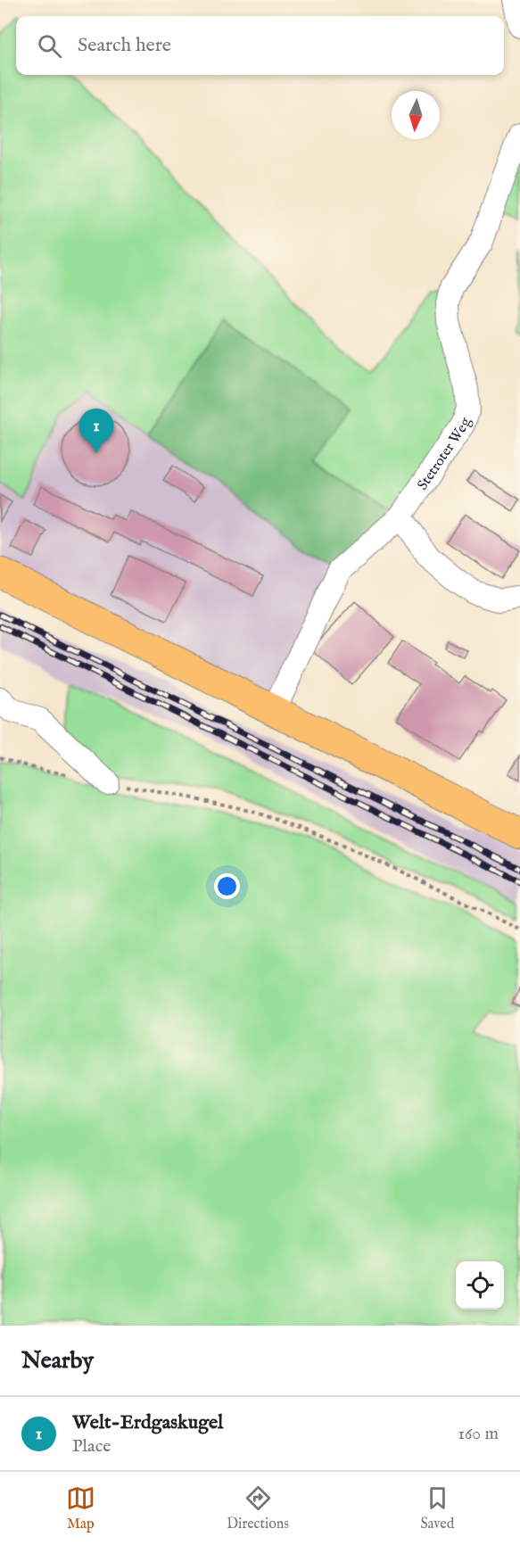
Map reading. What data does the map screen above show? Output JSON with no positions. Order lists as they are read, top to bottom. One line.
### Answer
{"streets":{"street":["Stetroter Weg"]},"north":"bottom","page":{"search":"Search here","pins":"1","heading":"Nearby","list":[{"mark":"1","name":"Welt-Erdgaskugel","note":"Place","value":"160 m"}],"nav":["Map","Directions","Saved"]}}
